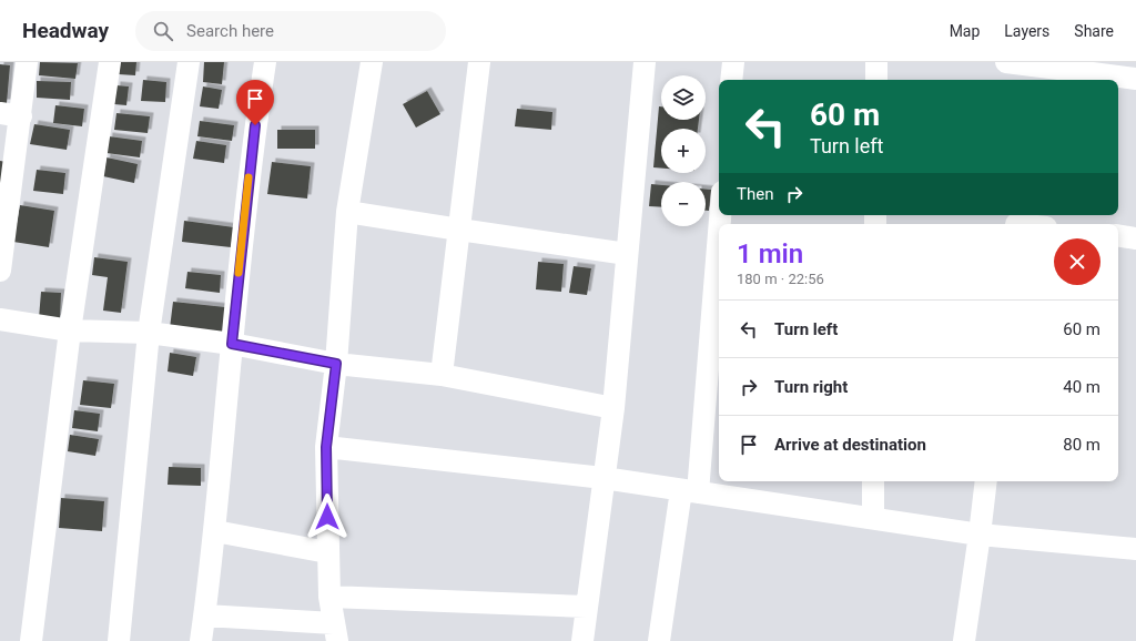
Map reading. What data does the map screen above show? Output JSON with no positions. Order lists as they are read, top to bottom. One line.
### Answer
{"page":{"header":"Headway","search":"Search here","nav":["Map","Layers","Share"],"map_buttons":["+","−"],"turn":["60 m","Turn left"],"then":"Then","heading":["1 min","180 m · 22:56"],"list":[{"name":"Turn left","value":"60 m"},{"name":"Turn right","value":"40 m"},{"name":"Arrive at destination","value":"80 m"}]}}
